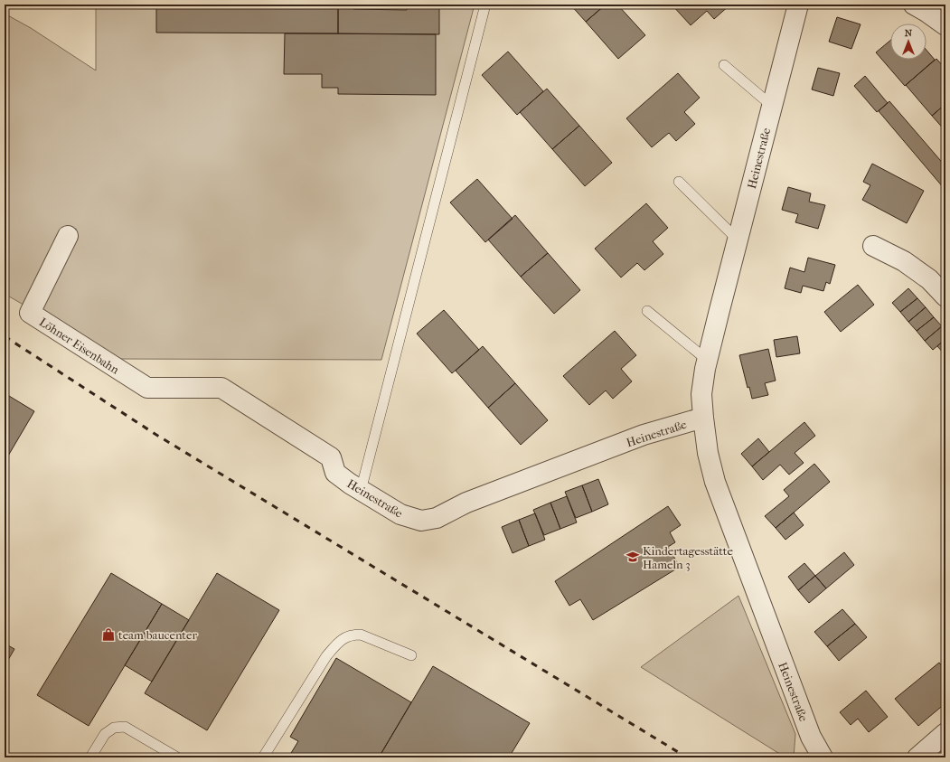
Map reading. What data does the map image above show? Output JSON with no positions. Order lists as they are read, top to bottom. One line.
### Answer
{"streets":{"street":["Heinestraße","Löhner Eisenbahn"]},"crossings":[["Heinestraße","Löhner Eisenbahn"]],"places":{"school or university":["Kindertagesstätte Hameln 3"],"shop":["team baucenter"]},"north":"top"}
